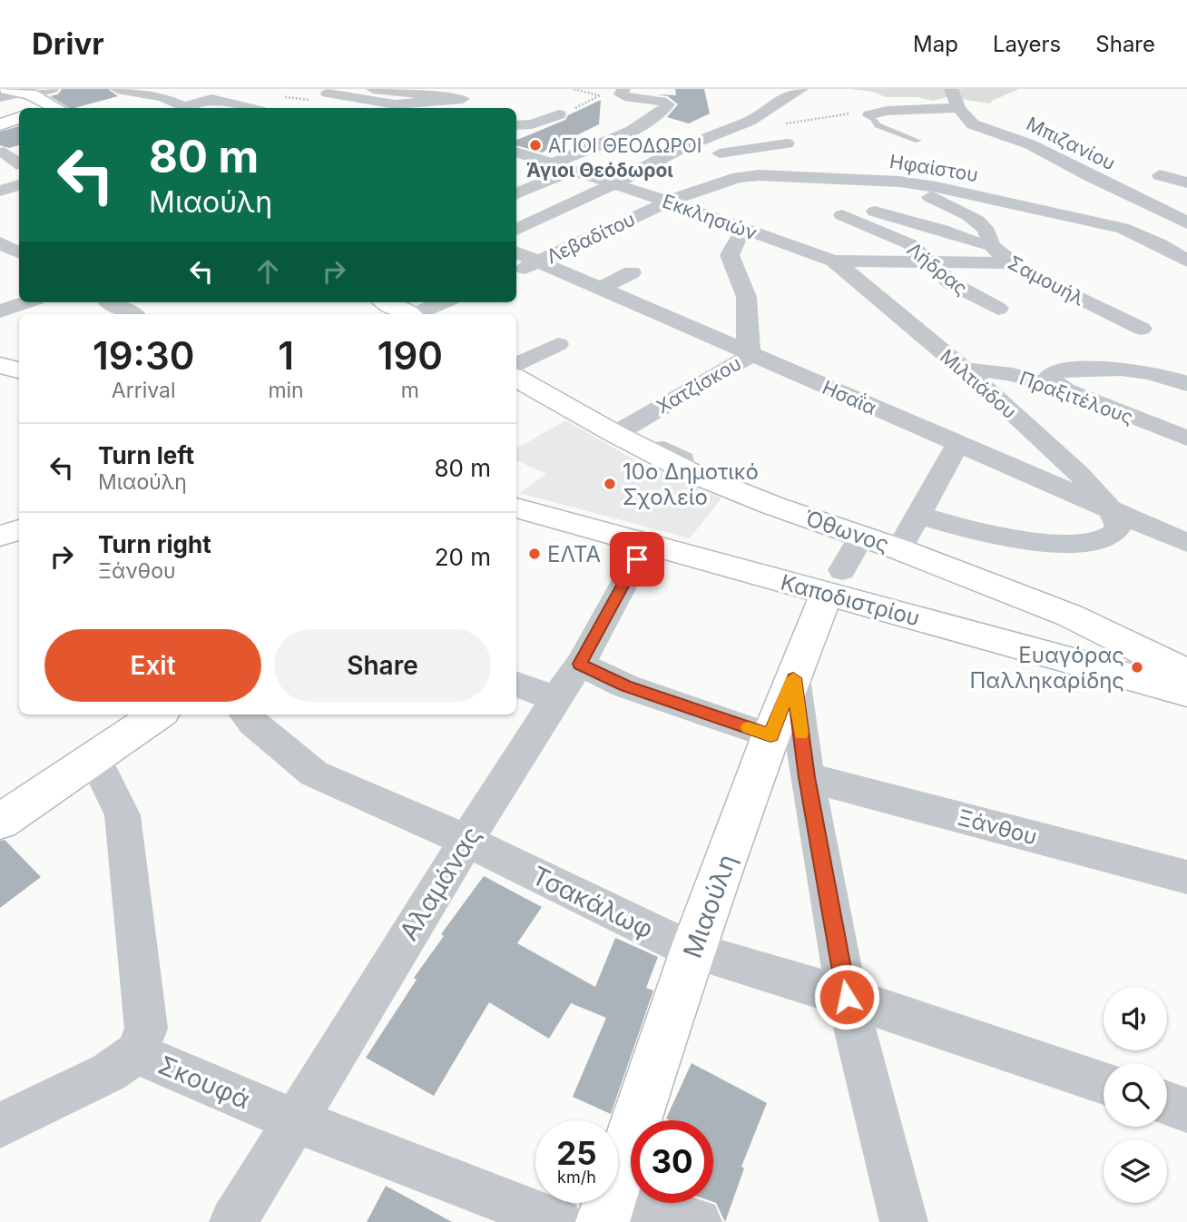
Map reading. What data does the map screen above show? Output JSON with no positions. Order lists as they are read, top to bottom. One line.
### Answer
{"streets":{"main road":["Όθωνος","Καποδιστρίου","Μιαούλη"],"street":["Μπιζανίου","Ηφαίστου","Εκκλησιών","Λεβαδίτου","Λήδρας","Σαμουήλ","Μιλτιάδου","Χατζίσκου","Ησαΐα","Πραξιτέλους","Ξάνθου","Αλαμάνας","Τσακάλωφ","Σκουφά"]},"crossings":[["Ηφαίστου","Εκκλησιών"],["Ηφαίστου","Λεβαδίτου"],["Ηφαίστου","Σαμουήλ"],["Εκκλησιών","Λεβαδίτου"],["Εκκλησιών","Μιλτιάδου"],["Λεβαδίτου","Ησαΐα"],["Λήδρας","Σαμουήλ"],["Μιλτιάδου","Ησαΐα"],["Μιλτιάδου","Πραξιτέλους"],["Χατζίσκου","Ησαΐα"],["Χατζίσκου","Όθωνος"],["Καποδιστρίου","Αλαμάνας"],["Καποδιστρίου","Μιαούλη"],["Αλαμάνας","Τσακάλωφ"],["Αλαμάνας","Σκουφά"],["Τσακάλωφ","Μιαούλη"]],"districts":["Άγιοι Θεόδωροι"],"places":["ΑΓΙΟΙ ΘΕΟΔΩΡΟΙ","10ο Δημοτικό Σχολείο","ΕΛΤΑ","Ευαγόρας Παλληκαρίδης"],"page":{"header":"Drivr","nav":["Map","Layers","Share"],"turn":["80 m","Μιαούλη"],"eta":["19:30","Arrival","1","min","190","m"],"list":[{"name":"Turn left","note":"Μιαούλη","value":"80 m"},{"name":"Turn right","note":"Ξάνθου","value":"20 m"}],"buttons":["Exit","Share"],"speed":"25 km/h","limit":"30"}}
